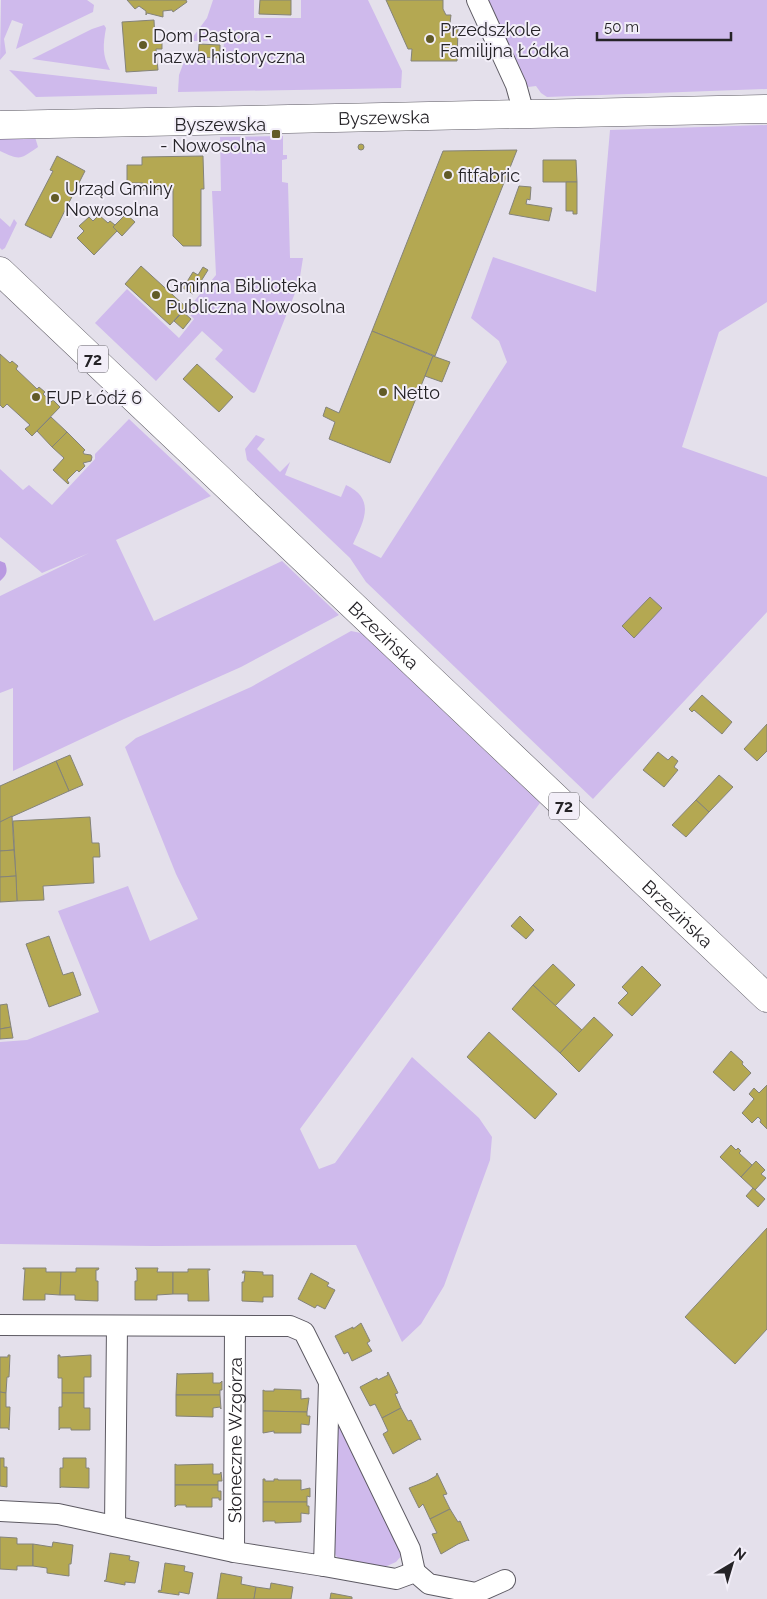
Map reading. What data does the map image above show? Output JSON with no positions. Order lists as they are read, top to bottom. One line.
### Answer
{"streets":{"main road":["Byszewska","72","Brzezińska"],"street":["Słoneczne Wzgórza"]},"places":{"other":["Przedszkole Familijna Łódka","Dom Pastora - nazwa historyczna","fitfabric","Urząd Gminy Nowosolna","Gminna Biblioteka Publiczna Nowosolna","Netto","FUP Łódź 6"],"transit":["Byszewska - Nowosolna"]},"scale_bar":"50 m","north":"top right"}
